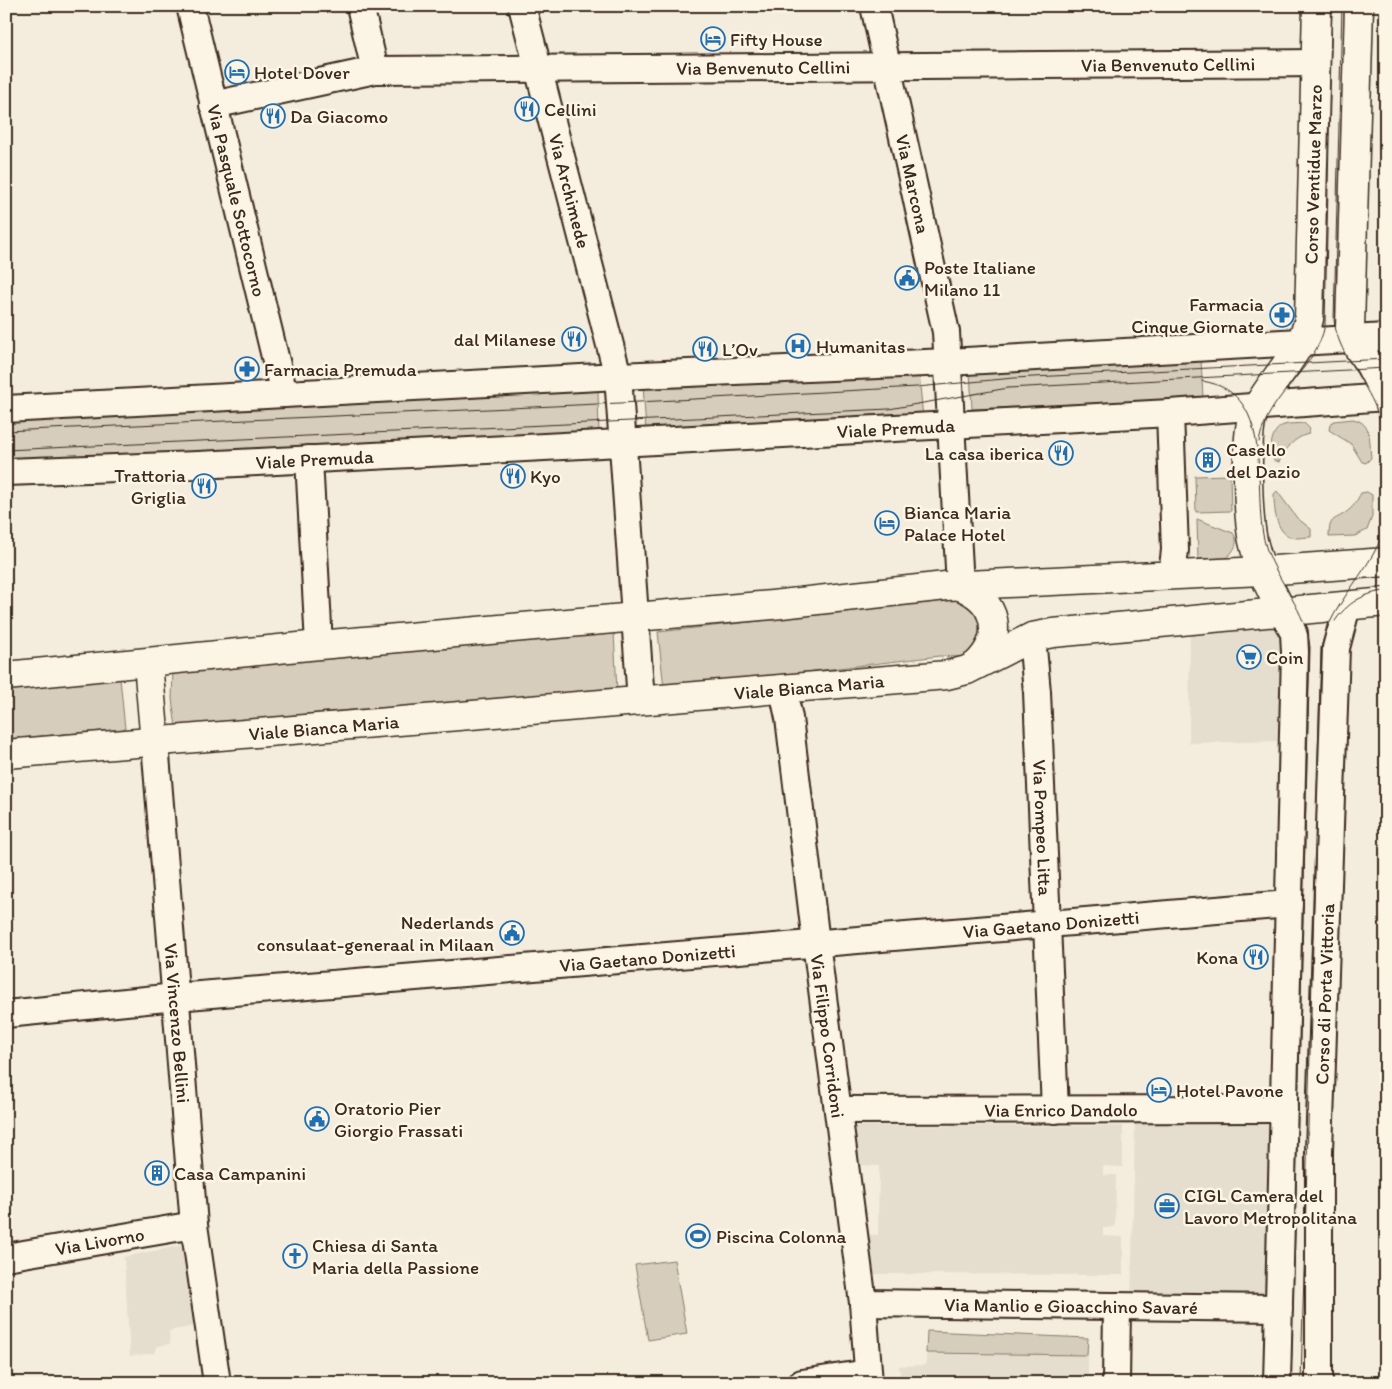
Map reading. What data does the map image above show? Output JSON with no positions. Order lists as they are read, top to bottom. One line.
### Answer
{"streets":{"main road":["Corso Ventidue Marzo","Viale Bianca Maria","Via Vincenzo Bellini"],"street":["Via Benvenuto Cellini","Via Marcona","Via Archimede","Via Pasquale Sottocorno","Viale Premuda","Via Pompeo Litta","Via Gaetano Donizetti","Corso di Porta Vittoria","Via Filippo Corridoni","Via Enrico Dandolo","Via Livorno","Via Manlio e Gioacchino Savaré"]},"crossings":[["Via Benvenuto Cellini","Corso Ventidue Marzo"],["Via Benvenuto Cellini","Via Marcona"],["Via Benvenuto Cellini","Via Archimede"],["Via Benvenuto Cellini","Via Pasquale Sottocorno"],["Corso Ventidue Marzo","Viale Premuda"],["Corso Ventidue Marzo","Viale Bianca Maria"],["Corso Ventidue Marzo","Corso di Porta Vittoria"],["Via Marcona","Viale Premuda"],["Viale Bianca Maria","Via Pompeo Litta"],["Viale Bianca Maria","Corso di Porta Vittoria"],["Viale Bianca Maria","Via Vincenzo Bellini"],["Viale Bianca Maria","Via Filippo Corridoni"],["Via Pompeo Litta","Via Gaetano Donizetti"],["Via Pompeo Litta","Via Enrico Dandolo"],["Via Gaetano Donizetti","Corso di Porta Vittoria"],["Via Gaetano Donizetti","Via Vincenzo Bellini"],["Via Gaetano Donizetti","Via Filippo Corridoni"],["Corso di Porta Vittoria","Via Enrico Dandolo"],["Corso di Porta Vittoria","Via Manlio e Gioacchino Savaré"],["Via Vincenzo Bellini","Via Livorno"],["Via Filippo Corridoni","Via Enrico Dandolo"],["Via Filippo Corridoni","Via Manlio e Gioacchino Savaré"]],"places":{"hotel":["Fifty House","Hotel Dover","Bianca Maria Palace Hotel","Hotel Pavone"],"restaurant":["Cellini","Da Giacomo","dal Milanese","L’Ov","La casa iberica","Kyo","Trattoria Griglia","Kona"],"public building":["Poste Italiane Milano 11","Nederlands consulaat-generaal in Milaan","Oratorio Pier Giorgio Frassati"],"pharmacy":["Farmacia Cinque Giornate","Farmacia Premuda"],"hospital":["Humanitas"],"building":["Casello del Dazio","Casa Campanini"],"supermarket":["Coin"],"office":["CIGL Camera del Lavoro Metropolitana"],"sports":["Piscina Colonna"],"church":["Chiesa di Santa Maria della Passione"]}}
